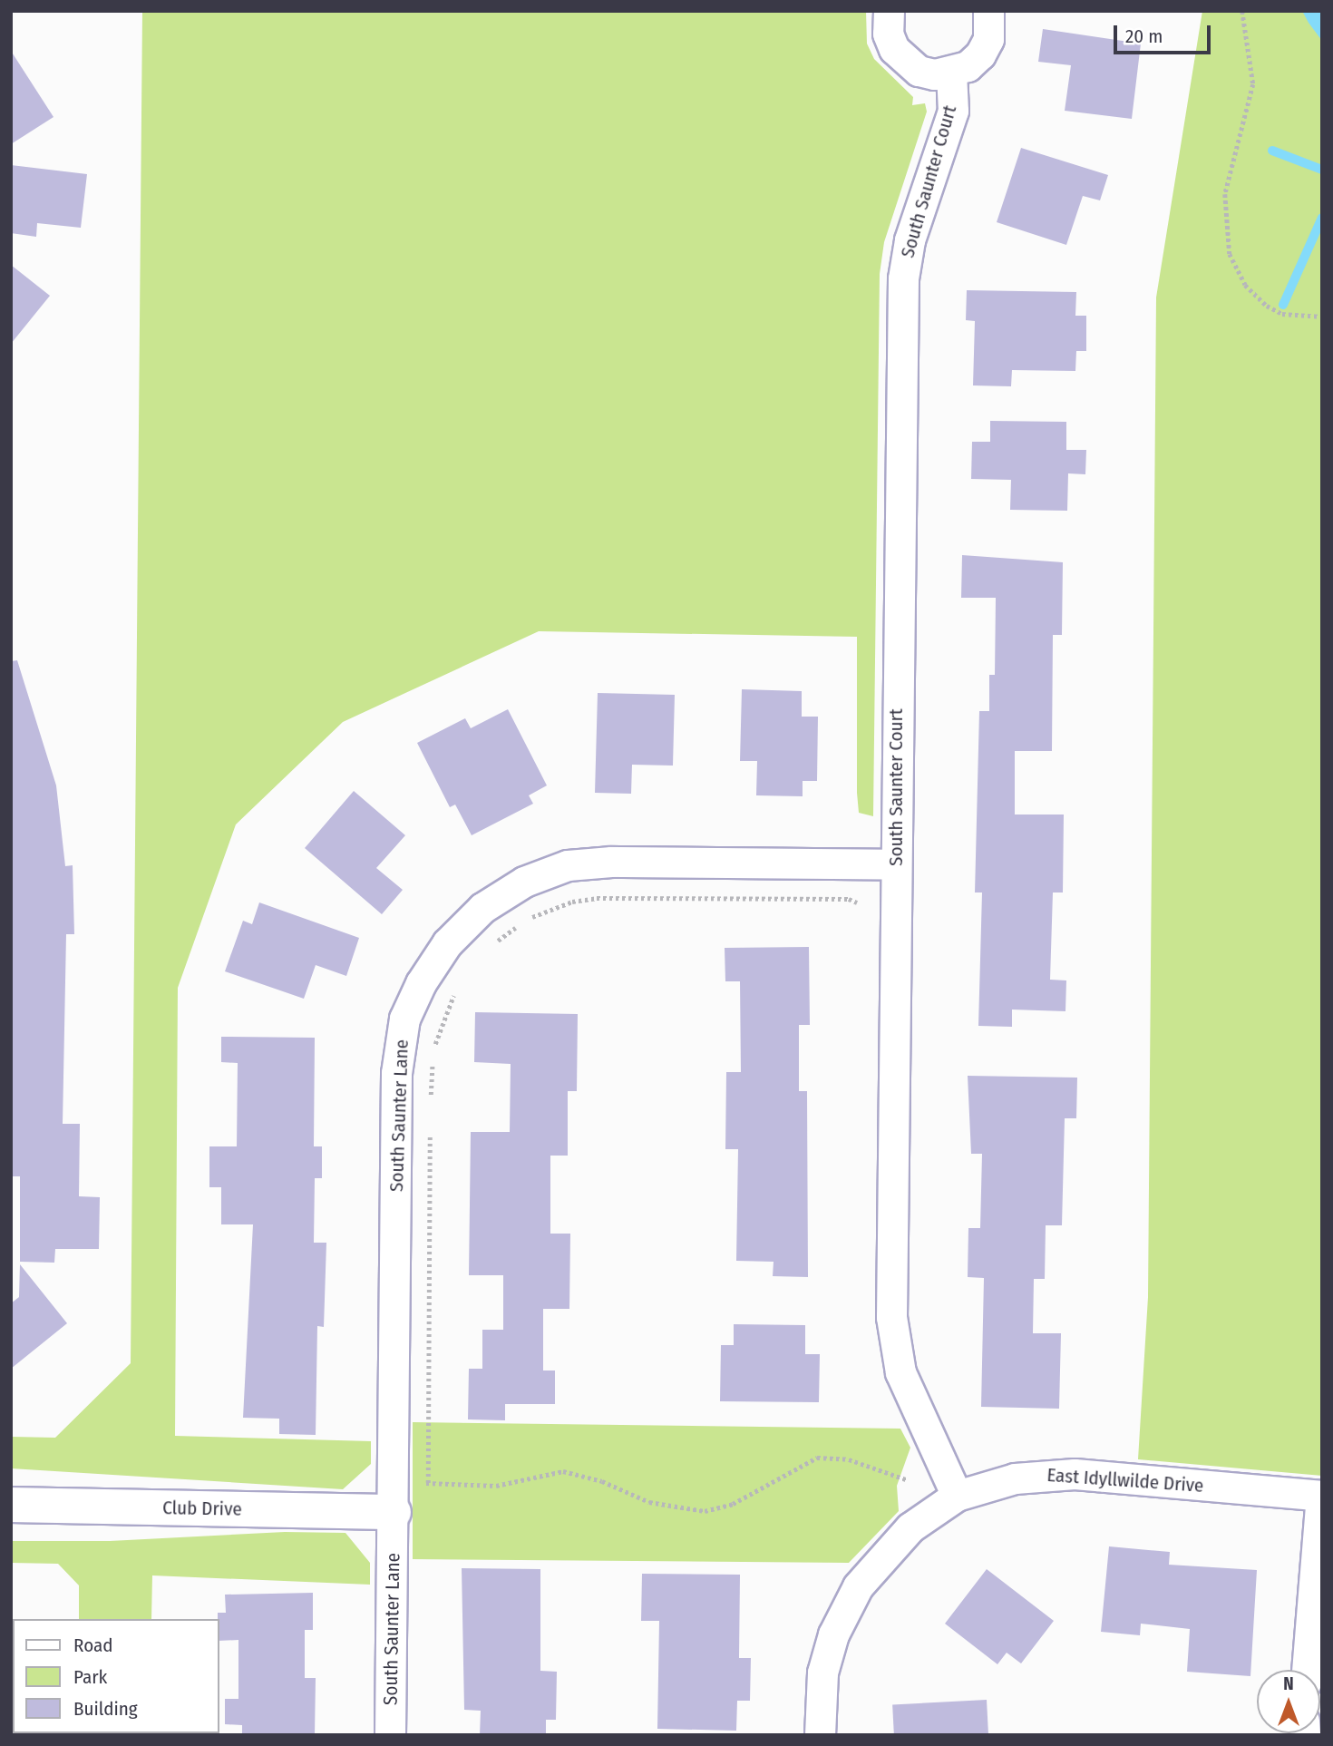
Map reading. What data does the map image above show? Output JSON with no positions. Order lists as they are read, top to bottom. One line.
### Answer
{"streets":{"street":["South Saunter Court","South Saunter Lane","East Idyllwilde Drive","Club Drive"]},"crossings":[["South Saunter Court","South Saunter Lane"],["South Saunter Court","East Idyllwilde Drive"],["South Saunter Lane","Club Drive"]],"legend":["Road","Park","Building"],"scale_bar":"20 m","north":"top"}
